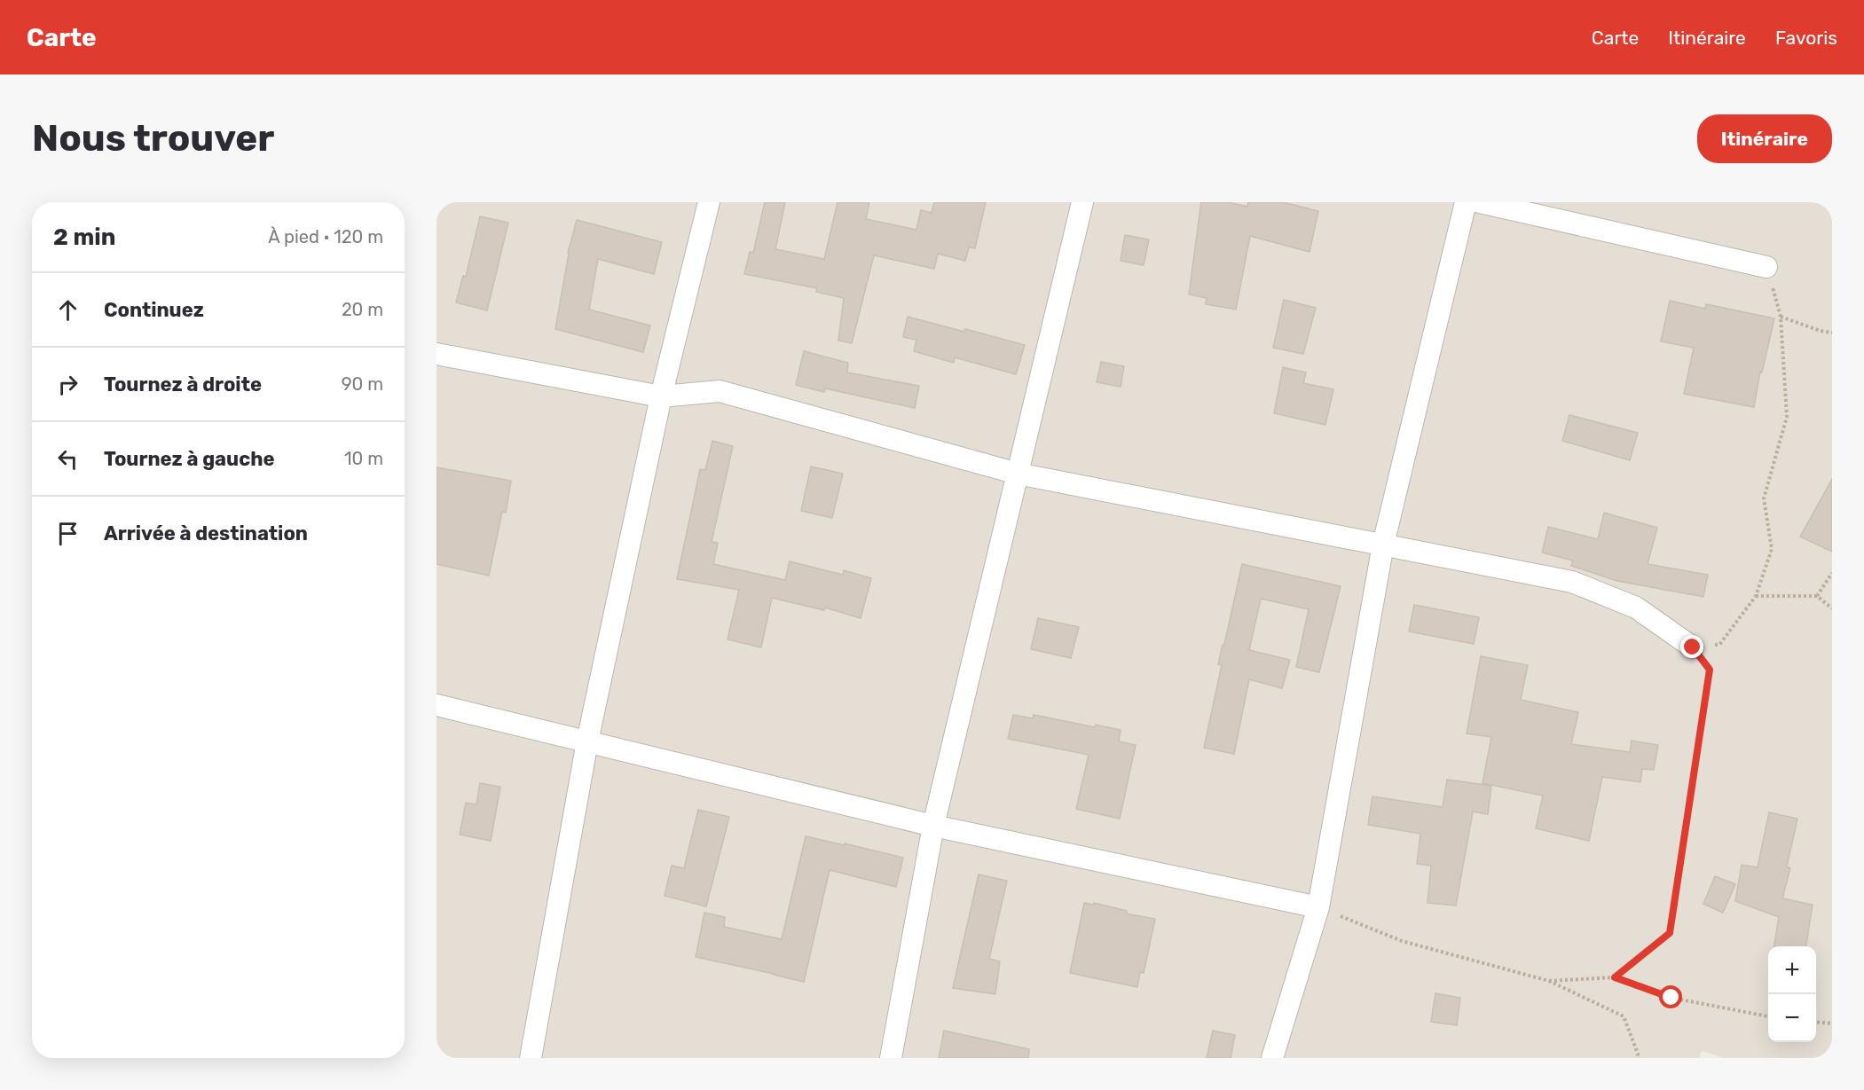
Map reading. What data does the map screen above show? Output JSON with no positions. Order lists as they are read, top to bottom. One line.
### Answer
{"page":{"header":"Carte","nav":["Carte","Itinéraire","Favoris"],"buttons":"Itinéraire","title":"Nous trouver","heading":["2 min","À pied · 120 m"],"list":[["Continuez","20 m"],["Tournez à droite","90 m"],["Tournez à gauche","10 m"],"Arrivée à destination"],"map_buttons":["+","−"]}}
